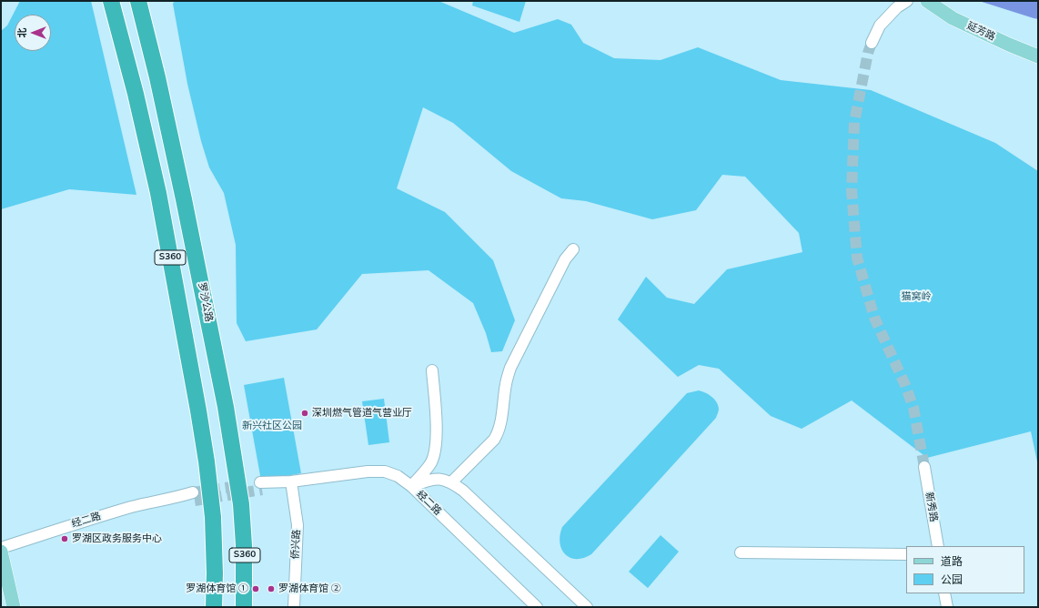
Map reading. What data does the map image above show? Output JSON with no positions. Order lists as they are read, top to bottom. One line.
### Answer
{"streets":{"highway":["S360","罗沙公路"],"main road":["延芳路"],"street":["经二路","新秀路","侨兴路"]},"crossings":[["经二路","侨兴路"]],"parks":["猫窝岭","新兴社区公园"],"places":["深圳燃气管道气营业厅","罗湖区政务服务中心","罗湖体育馆 ①","罗湖体育馆 ②"],"legend":["道路","公园"],"north":"left"}
